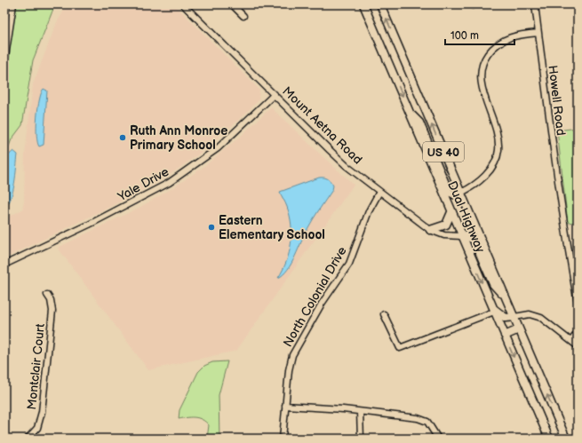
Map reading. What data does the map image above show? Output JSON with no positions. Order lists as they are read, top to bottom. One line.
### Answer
{"streets":{"main road":["US 40","Dual Highway"],"street":["Howell Road","Mount Aetna Road","Yale Drive","North Colonial Drive","Montclair Court"]},"crossings":[["Mount Aetna Road","Yale Drive"],["Mount Aetna Road","Dual Highway"],["Mount Aetna Road","North Colonial Drive"]],"places":["Ruth Ann Monroe Primary School","Eastern Elementary School"],"scale_bar":"100 m"}
